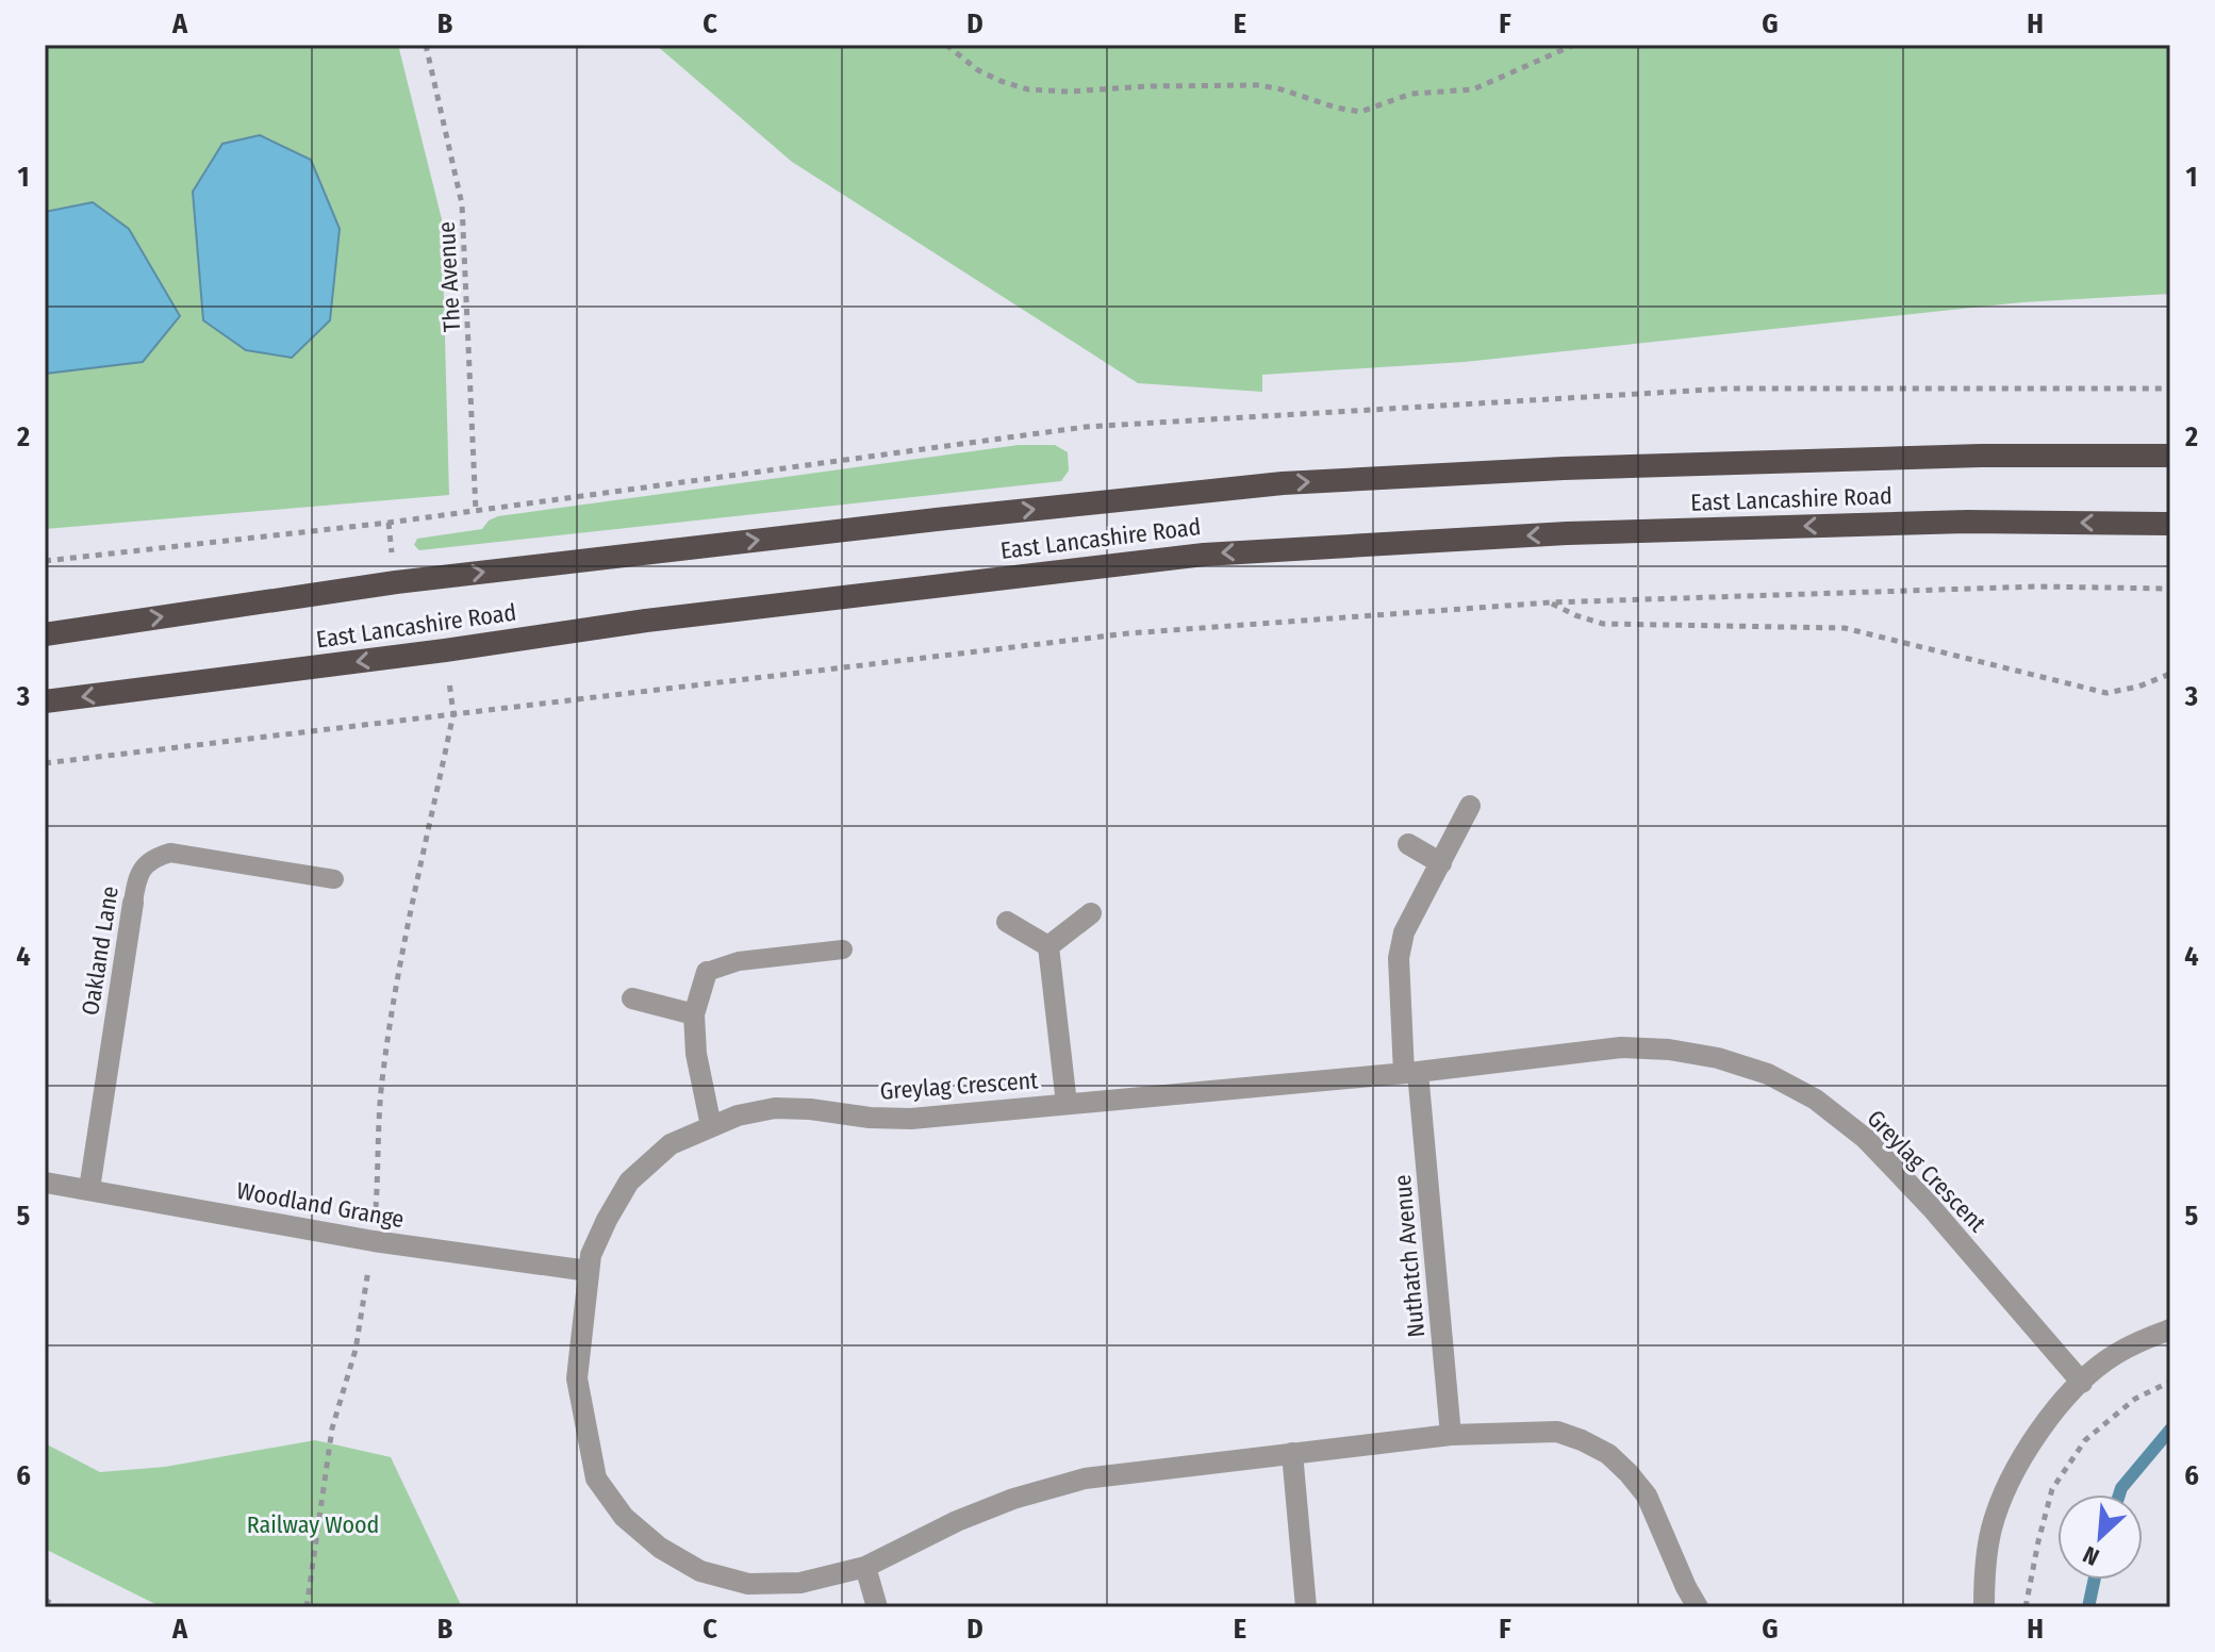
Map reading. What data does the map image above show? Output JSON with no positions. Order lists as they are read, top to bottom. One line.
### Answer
{"streets":{"highway":["East Lancashire Road"],"street":["Oakland Lane","Greylag Crescent","Woodland Grange","Nuthatch Avenue"],"path":["The Avenue"]},"crossings":[["Oakland Lane","Woodland Grange"],["Greylag Crescent","Woodland Grange"],["Greylag Crescent","Nuthatch Avenue"]],"parks":["Railway Wood"],"north":"bottom left","grid":{"columns":["A","B","C","D","E","F","G","H"],"rows":["1","2","3","4","5","6"]}}
